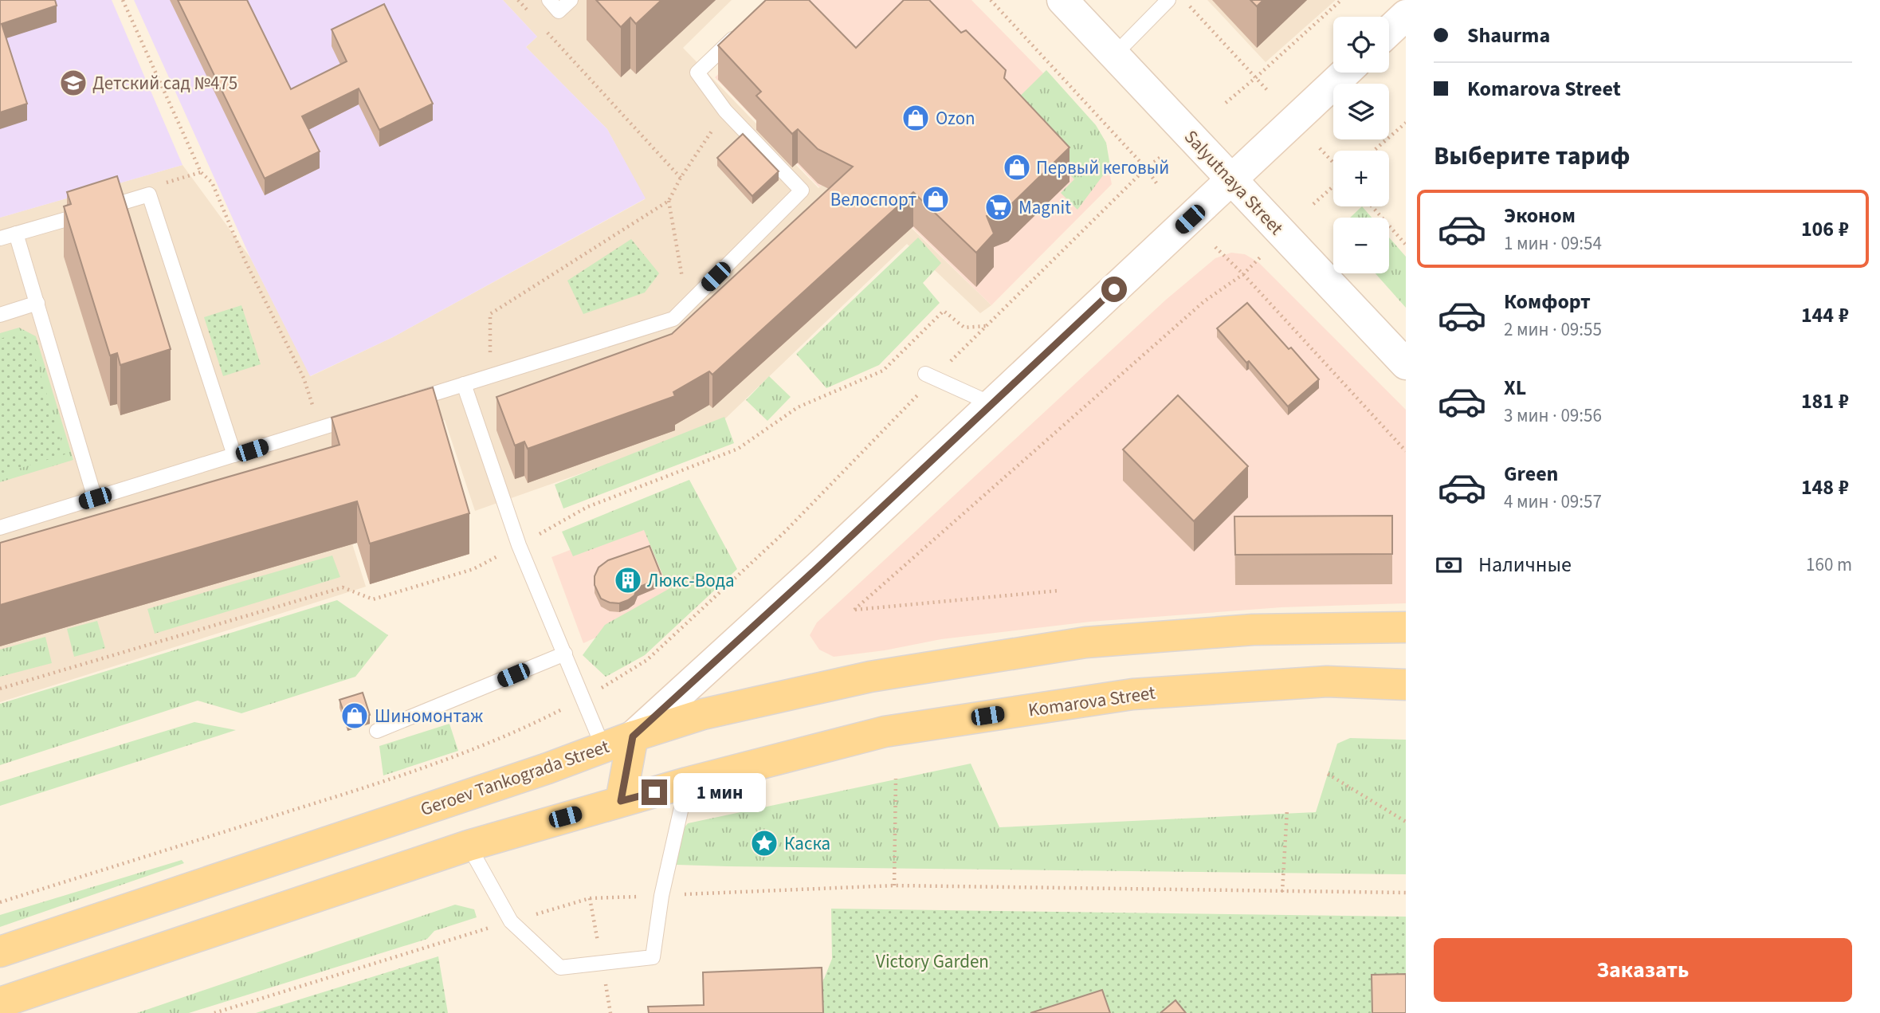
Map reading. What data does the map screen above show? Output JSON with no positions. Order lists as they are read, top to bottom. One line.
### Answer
{"streets":{"main road":["Salyutnaya Street","Komarova Street","Geroev Tankograda Street"]},"crossings":[["Salyutnaya Street","Geroev Tankograda Street"]],"parks":["Victory Garden"],"places":{"school or university":["Детский сад №475"],"shop":["Ozon","Первый кеговый","Велоспорт","Шиномонтаж"],"supermarket":["Magnit"],"building":["Люкс-Вода"],"place":["Каска"]},"page":{"banner":["Shaurma","Komarova Street"],"map_buttons":["+","−"],"heading":"Выберите тариф","list":[{"name":"Эконом","note":"1 мин · 09:54","value":"106 ₽"},{"name":"Комфорт","note":"2 мин · 09:55","value":"144 ₽"},{"name":"XL","note":"3 мин · 09:56","value":"181 ₽"},{"name":"Green","note":"4 мин · 09:57","value":"148 ₽"}],"pay":["Наличные","160 m"],"bubble":"1 мин","buttons":"Заказать"}}
